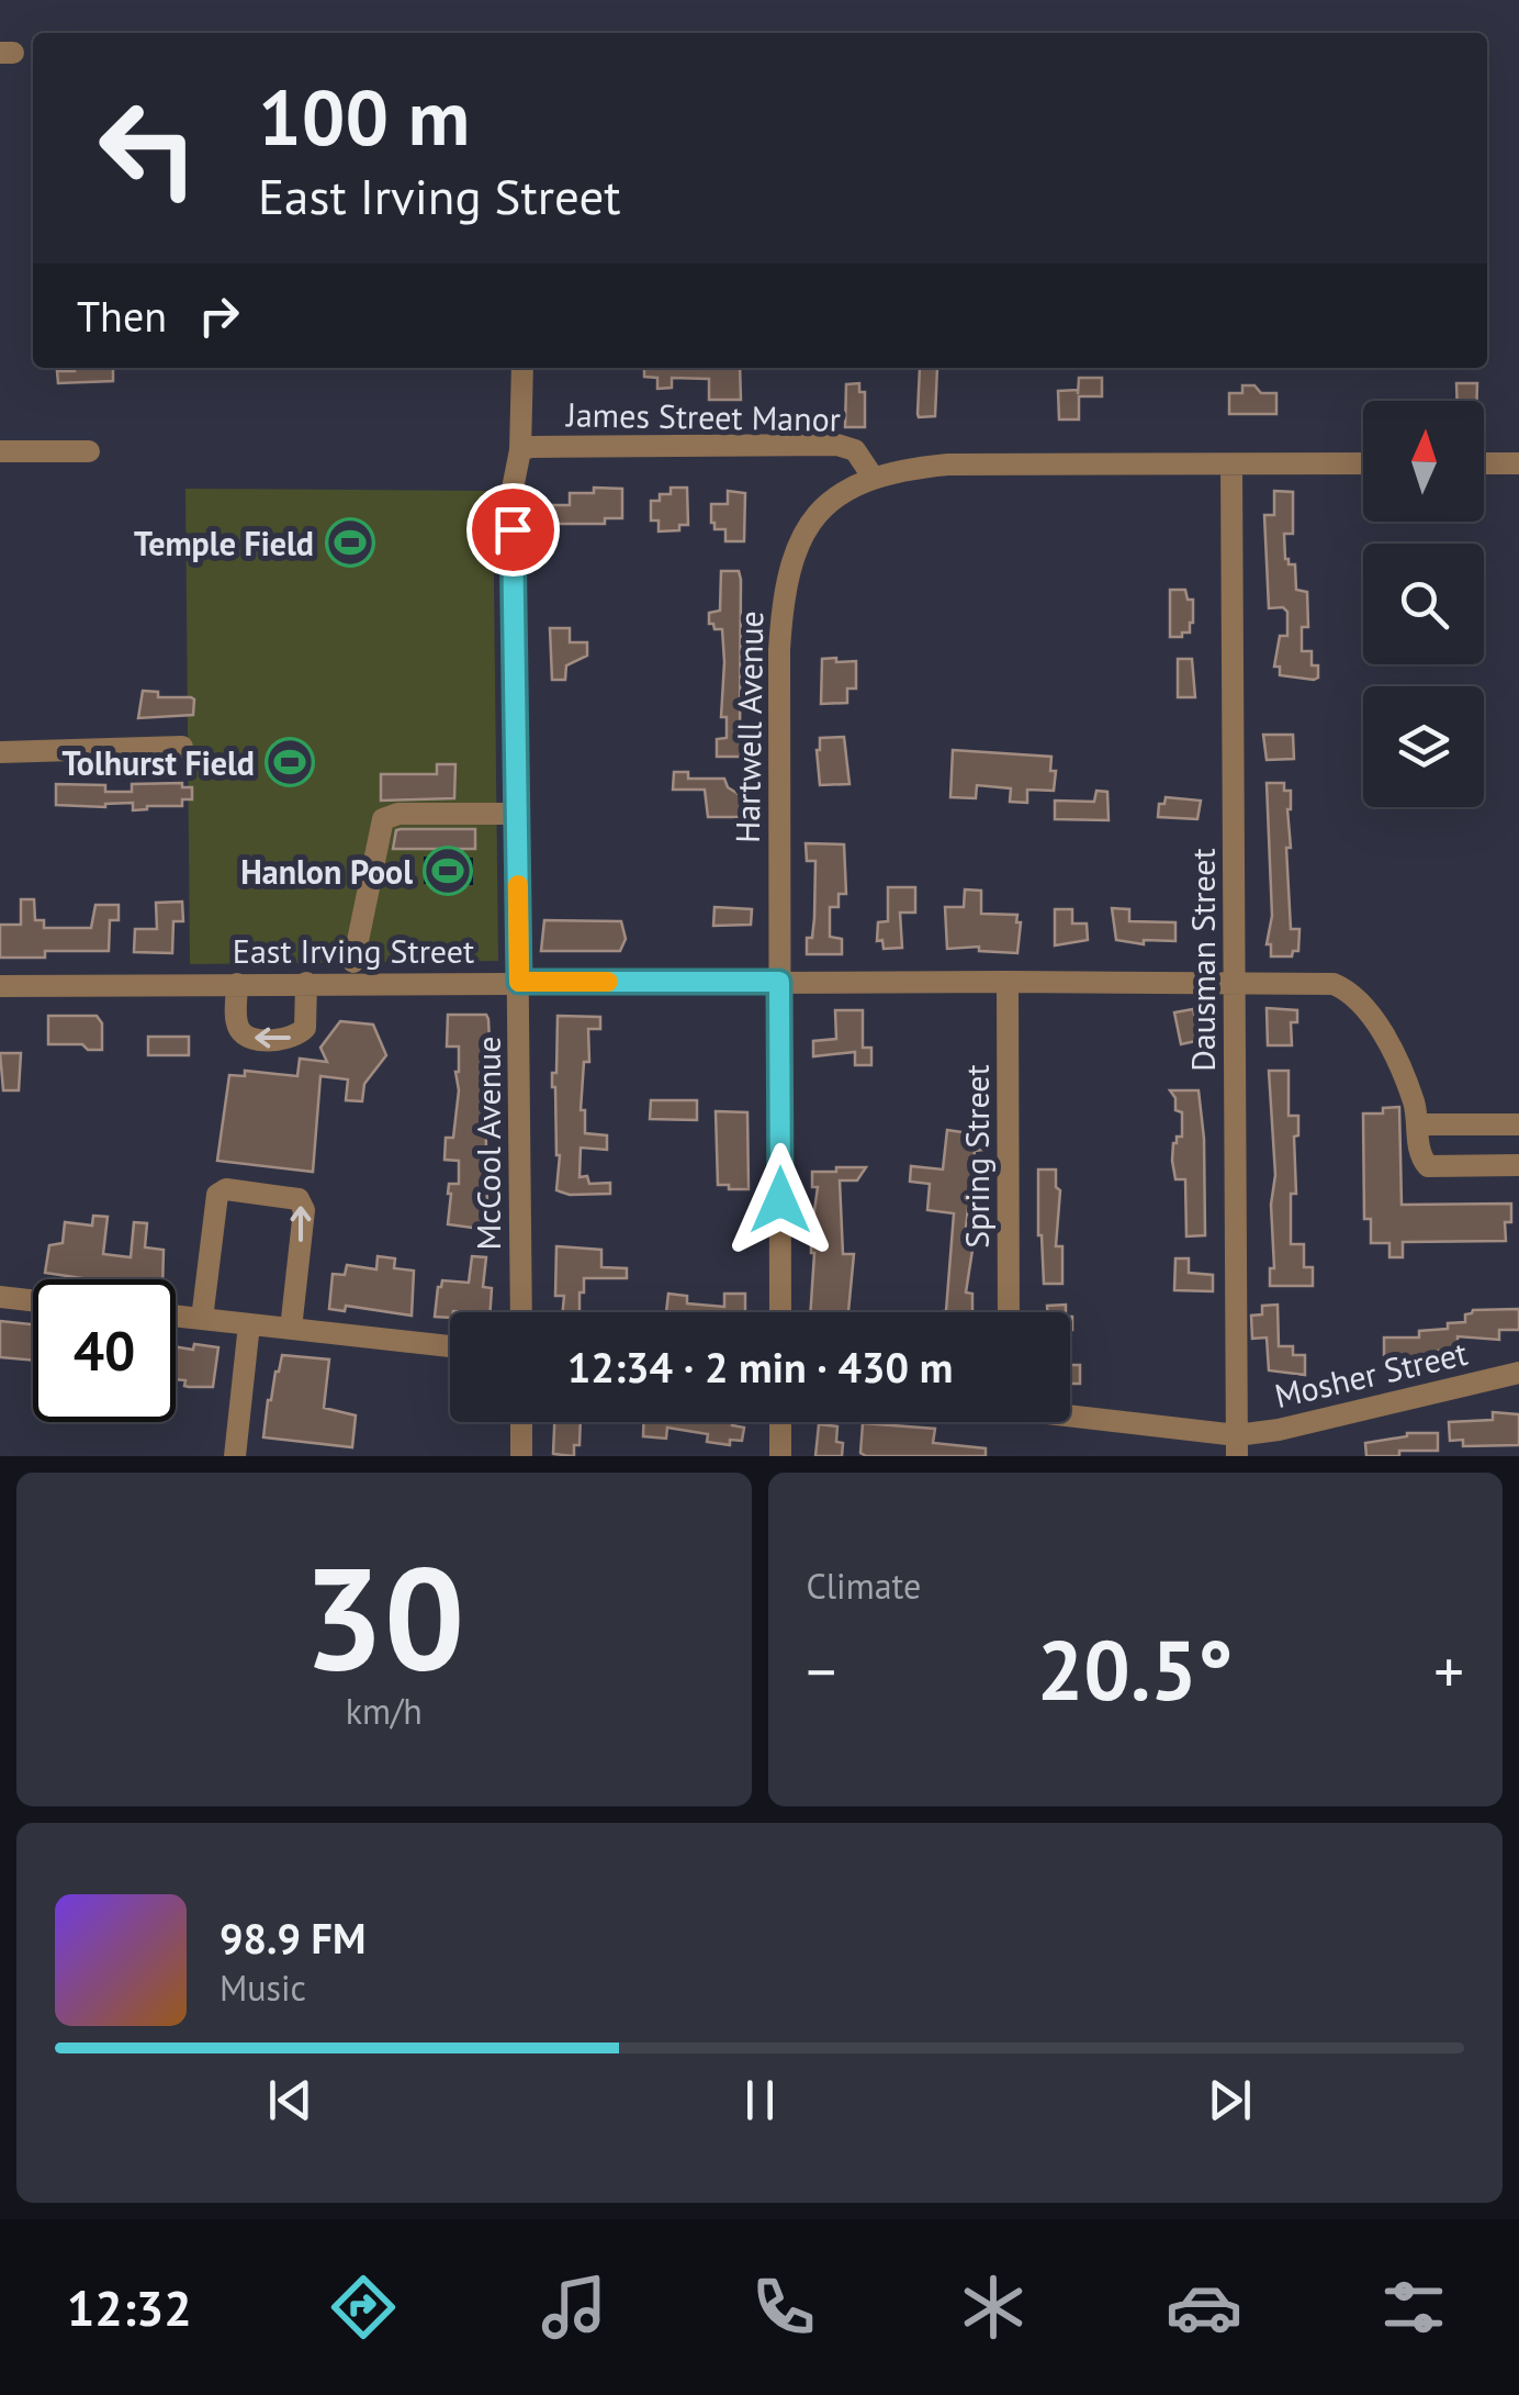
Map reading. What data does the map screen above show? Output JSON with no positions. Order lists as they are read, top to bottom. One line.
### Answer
{"streets":{"street":["James Street Manor","Hartwell Avenue","East Irving Street","Dausman Street","McCool Avenue","Spring Street","Mosher Street"]},"crossings":[["James Street Manor","Hartwell Avenue"],["James Street Manor","McCool Avenue"],["Hartwell Avenue","East Irving Street"],["Hartwell Avenue","Dausman Street"],["East Irving Street","Dausman Street"],["East Irving Street","McCool Avenue"],["East Irving Street","Spring Street"],["Dausman Street","Mosher Street"]],"places":{"sports":["Temple Field","Tolhurst Field","Hanlon Pool"]},"north":"top","page":{"turn":["100 m","East Irving Street"],"then":"Then","limit":"40","trip":"12:34 · 2 min · 430 m","tile":[["30","km/h"],"Climate"],"heat":["−","20.5°","+"],"song":["98.9 FM","Music"],"tabs":"12:32"}}
